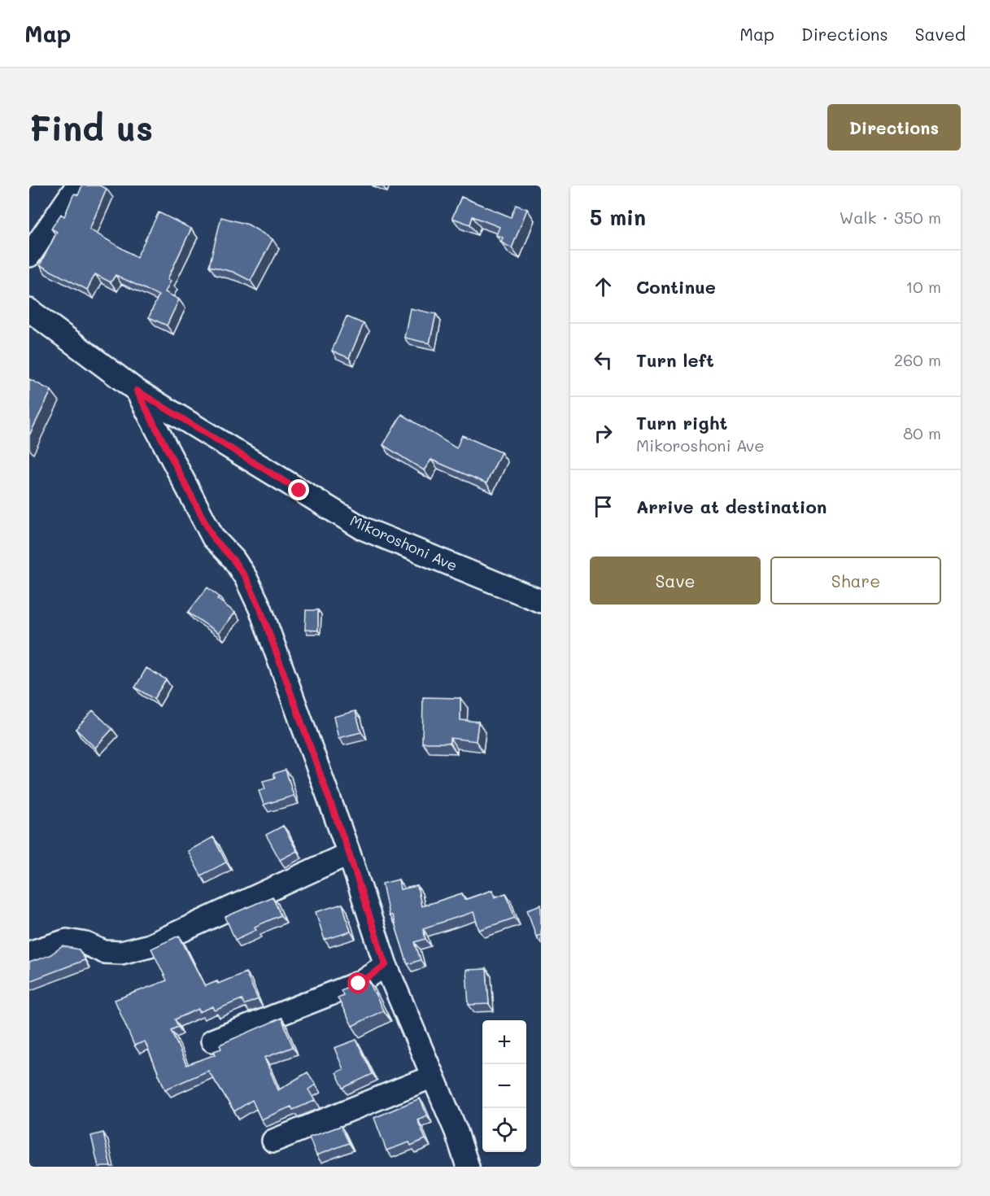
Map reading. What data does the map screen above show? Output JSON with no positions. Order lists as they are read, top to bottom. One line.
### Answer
{"streets":{"street":["Mikoroshoni Ave"]},"page":{"header":"Map","nav":["Map","Directions","Saved"],"buttons":["Directions",["Save","Share"]],"title":"Find us","heading":["5 min","Walk · 350 m"],"list":[["Continue","10 m"],["Turn left","260 m"],["Turn right","Mikoroshoni Ave","80 m"],"Arrive at destination"],"map_buttons":["+","−"]}}
